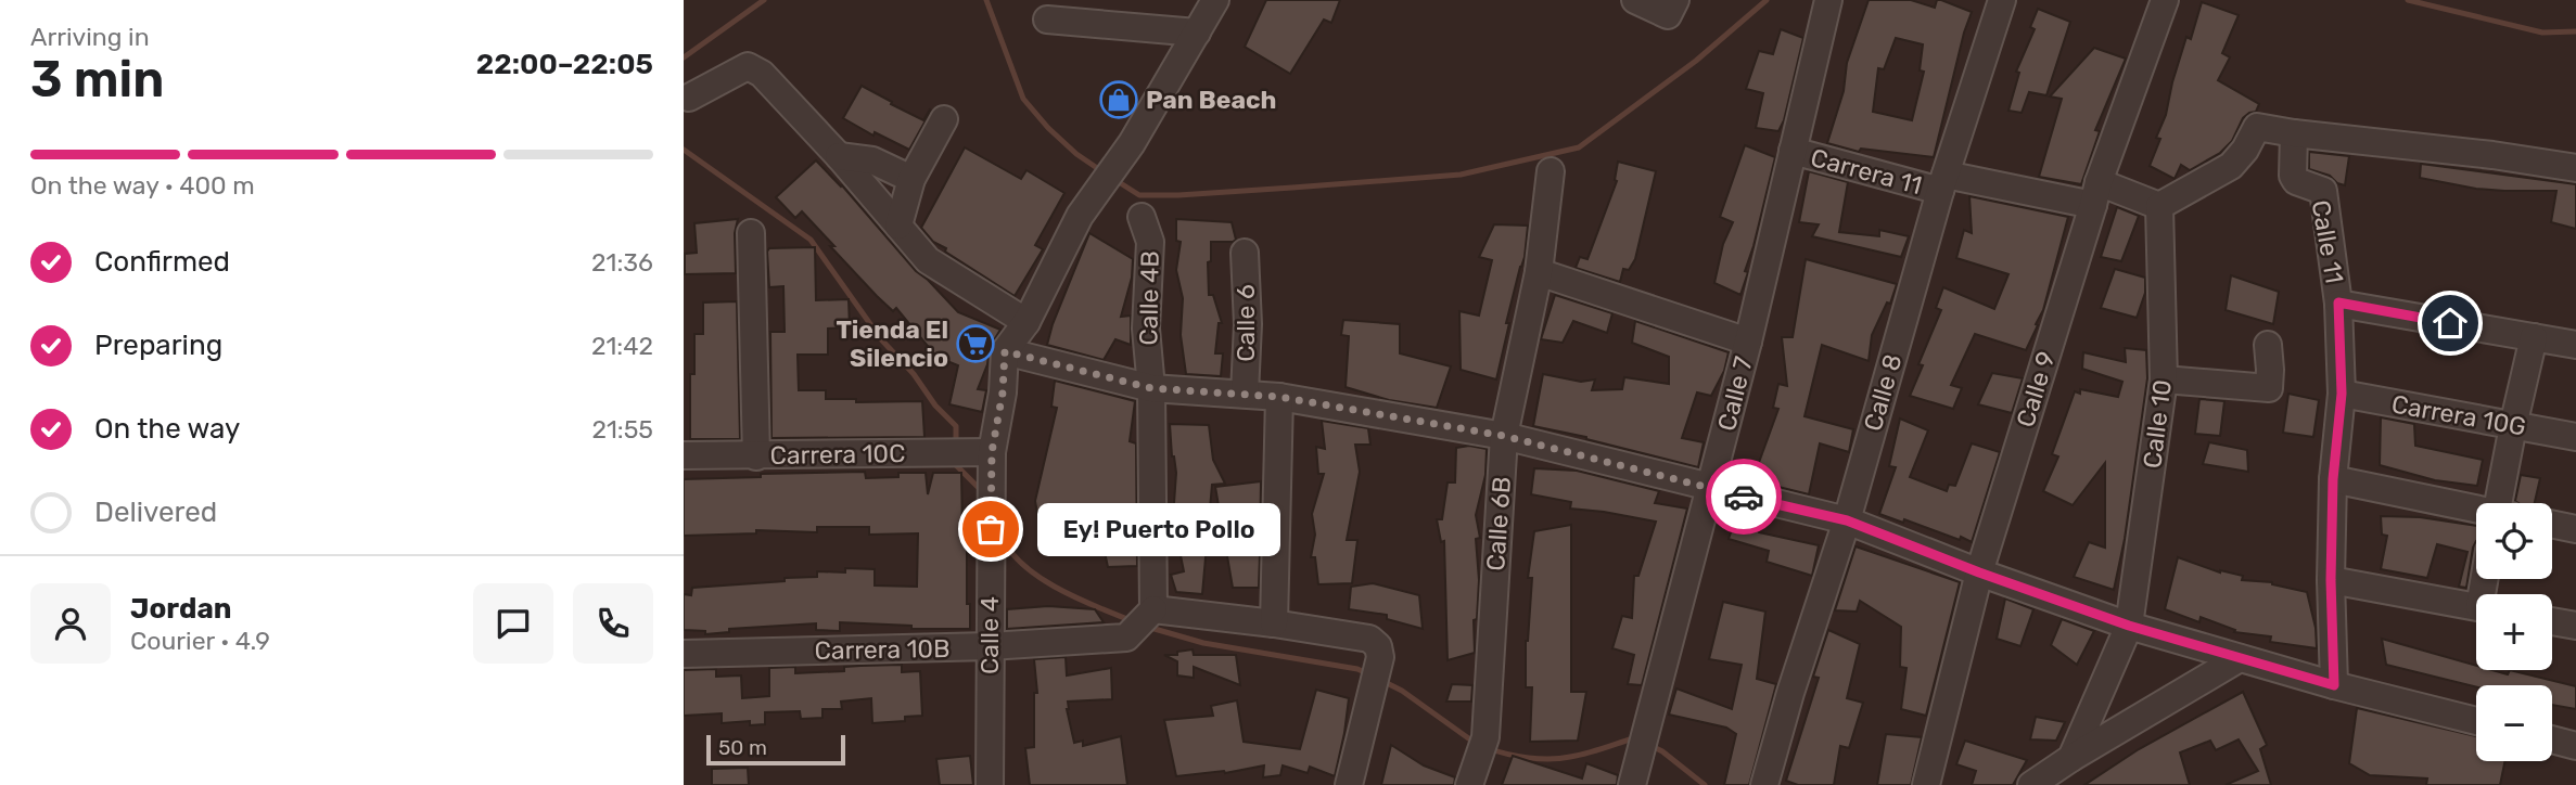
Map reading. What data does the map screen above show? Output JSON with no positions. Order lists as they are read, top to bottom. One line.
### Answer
{"streets":{"street":["Carrera 11","Calle 11","Calle 4B","Calle 6","Calle 9","Calle 8","Calle 7","Carrera 10G","Calle 10","Carrera 10C","Calle 6B","Calle 4","Carrera 10B"]},"crossings":[["Carrera 11","Calle 9"],["Carrera 11","Calle 8"],["Carrera 11","Calle 7"],["Carrera 11","Calle 10"],["Calle 11","Carrera 10G"],["Calle 4B","Carrera 10B"],["Carrera 10C","Calle 4"],["Calle 4","Carrera 10B"]],"places":{"shop":["Pan Beach"],"supermarket":["Tienda El Silencio"],"other":["Ey! Puerto Pollo"]},"scale_bar":"50 m","page":{"heading":["3 min","Arriving in","22:00–22:05"],"panel":["Jordan","Courier · 4.9"],"bar":"On the way · 400 m","list":[["Confirmed","21:36"],["Preparing","21:42"],["On the way","21:55"],"Delivered"],"map_buttons":["+","−"],"bubble":"Ey! Puerto Pollo","scale":"50 m"}}
